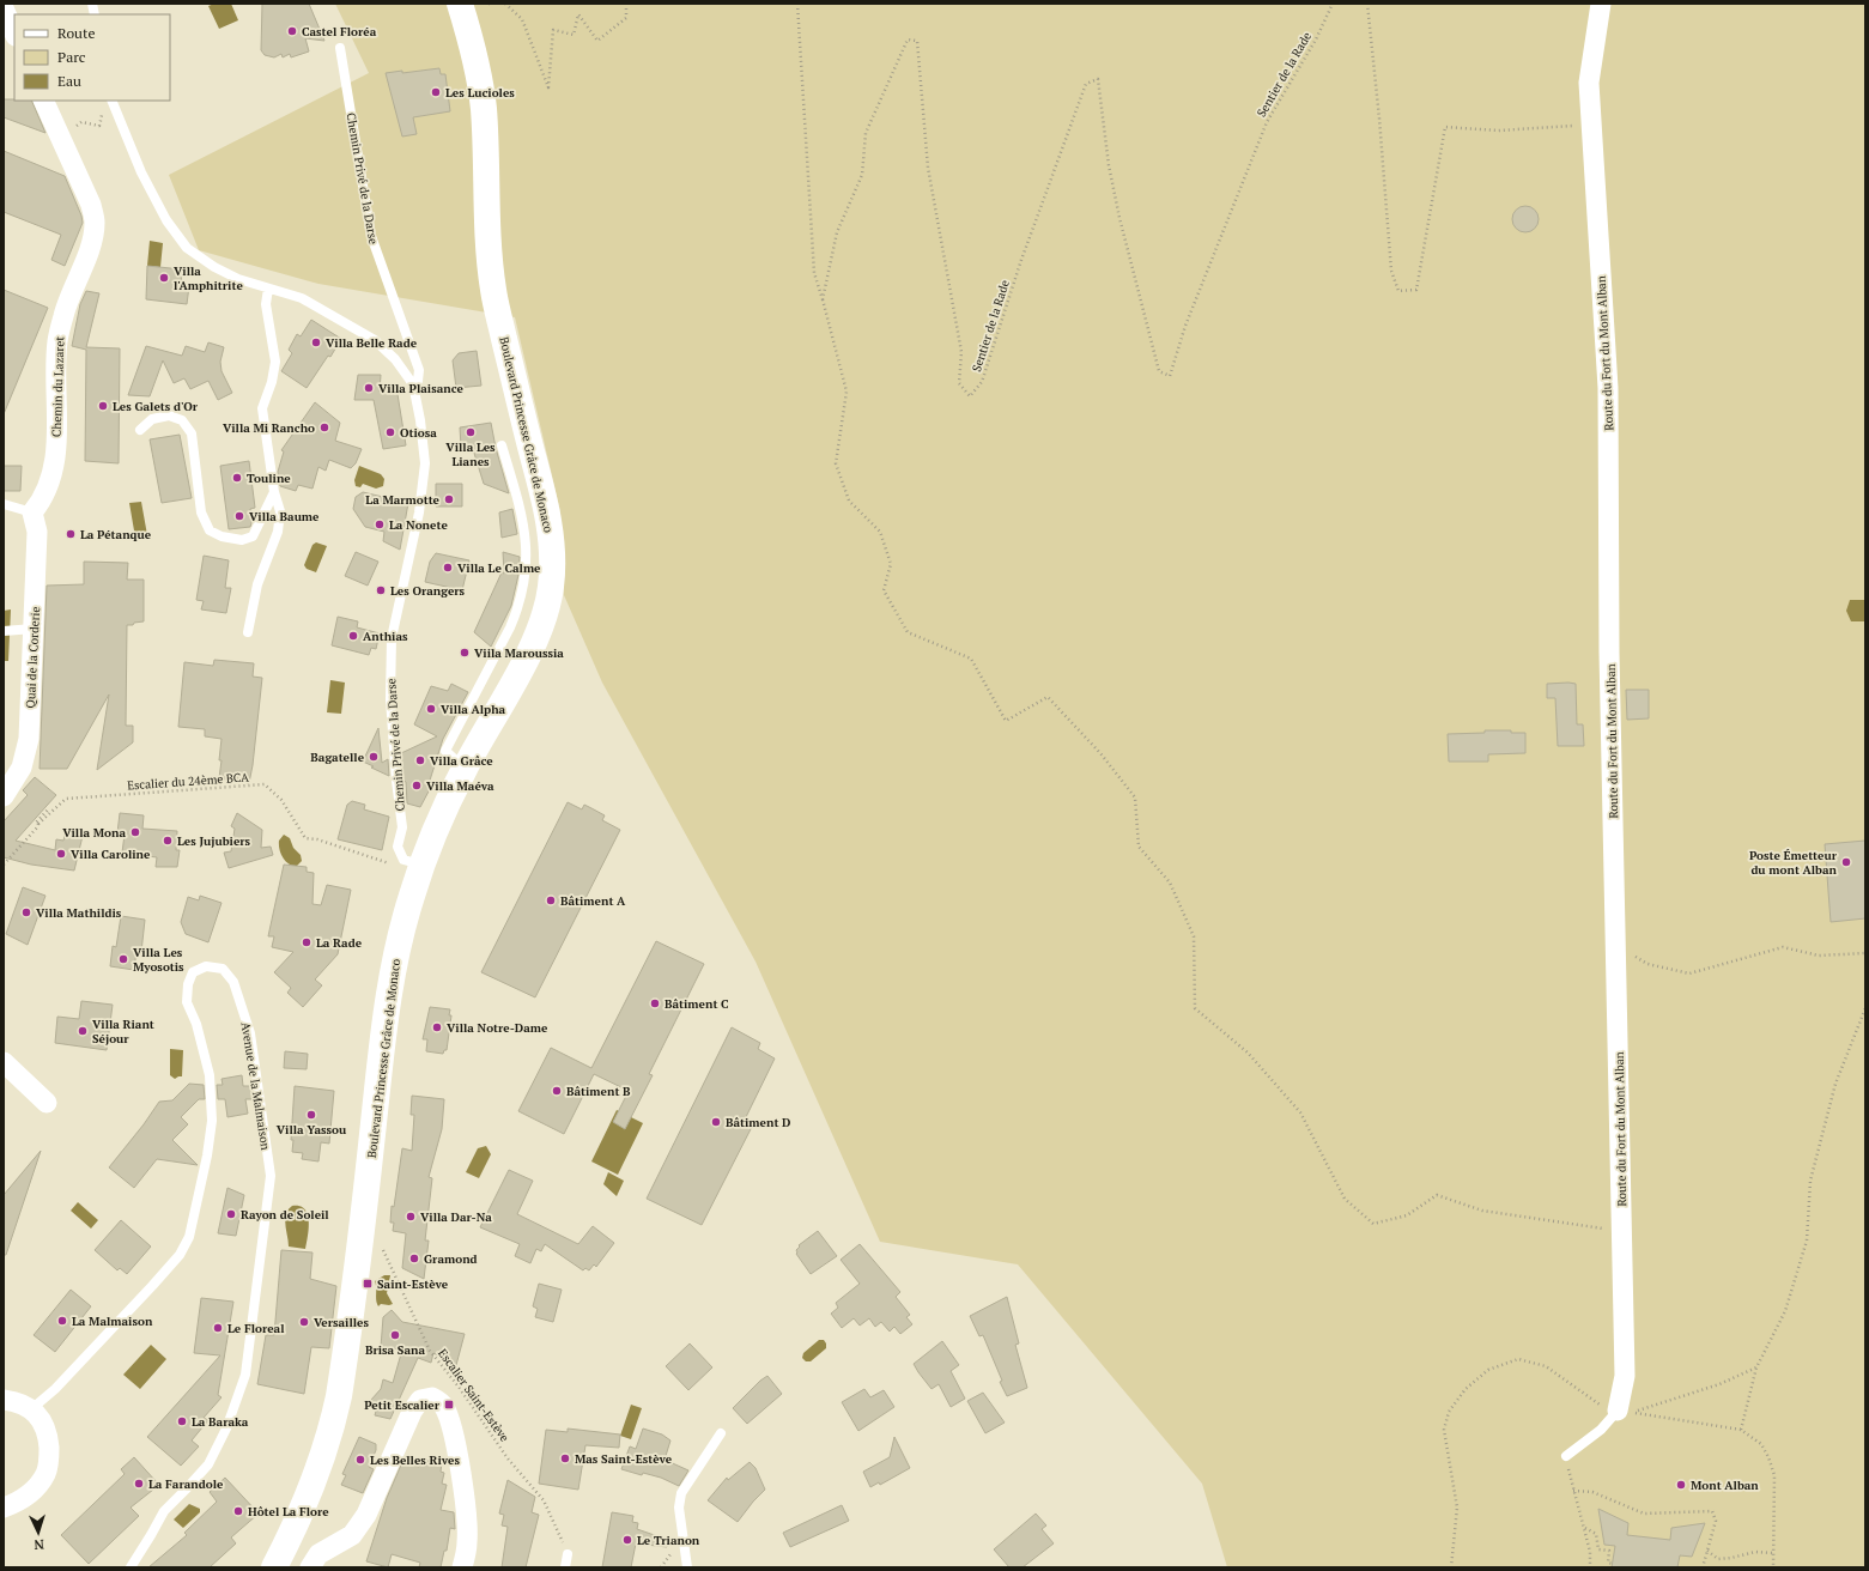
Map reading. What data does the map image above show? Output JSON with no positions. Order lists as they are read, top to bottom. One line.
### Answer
{"streets":{"main road":["Boulevard Princesse Grâce de Monaco"],"street":["Route du Fort du Mont Alban","Chemin du Lazaret","Quai de la Corderie"],"lane":["Chemin Privé de la Darse","Avenue de la Malmaison"],"path":["Sentier de la Rade","Escalier du 24ème BCA","Escalier Saint-Estève"]},"crossings":[["Chemin Privé de la Darse","Boulevard Princesse Grâce de Monaco"],["Chemin Privé de la Darse","Escalier du 24ème BCA"],["Chemin du Lazaret","Quai de la Corderie"],["Boulevard Princesse Grâce de Monaco","Escalier du 24ème BCA"],["Boulevard Princesse Grâce de Monaco","Escalier Saint-Estève"]],"places":{"other":["Castel Floréa","Les Lucioles","Villa l'Amphitrite","Villa Belle Rade","Villa Plaisance","Les Galets d'Or","Villa Mi Rancho","Otiosa","Villa Les Lianes","Touline","La Marmotte","Villa Baume","La Nonete","La Pétanque","Villa Le Calme","Les Orangers","Anthias","Viila Maroussia","Villa Alpha","Bagatelle","Villa Grâce","Villa Maéva","Villa Mona","Les Jujubiers","Villa Caroline","Poste Émetteur du mont Alban","Bâtiment A","Villa Mathildis","La Rade","Villa Les Myosotis","Bâtiment C","Villa Notre-Dame","Villa Riant Séjour","Bâtiment B","Villa Yassou","Bâtiment D","Rayon de Soleil","Villa Dar-Na","Gramond","La Malmaison","Versailles","Le Floreal","Brisa Sana","La Baraka","Mas Saint-Estève","Les Belles Rives","La Farandole","Mont Alban","Hôtel La Flore","Le Trianon"],"transit":["Saint-Estève","Petit Escalier"]},"legend":["Route","Parc","Eau"],"north":"bottom"}
